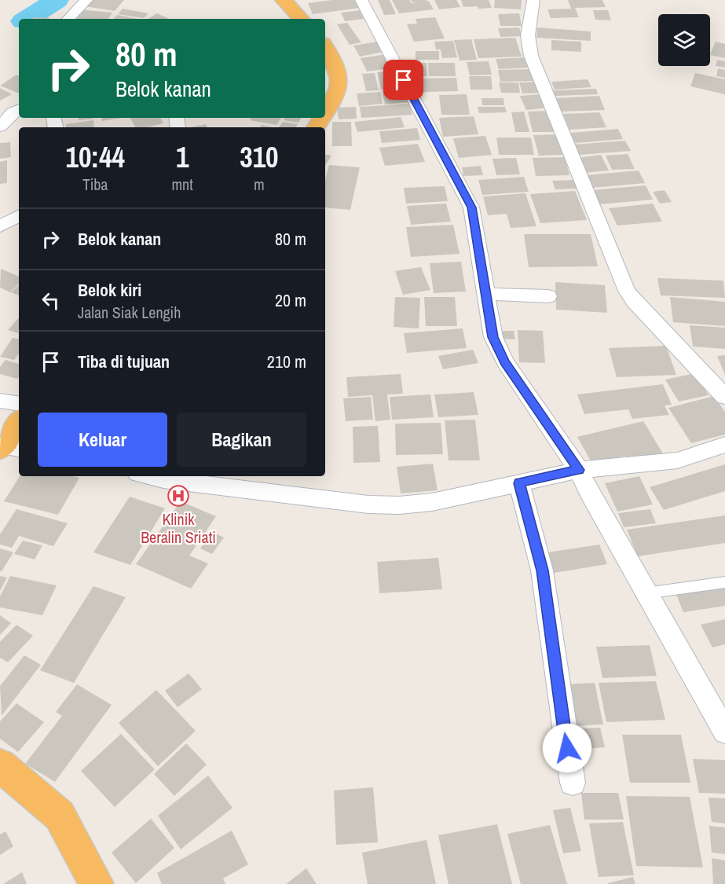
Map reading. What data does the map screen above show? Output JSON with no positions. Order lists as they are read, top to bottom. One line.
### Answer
{"places":{"hospital":["Klinik Beralin Sriati"]},"page":{"turn":["80 m","Belok kanan"],"eta":["10:44","Tiba","1","mnt","310","m"],"list":[{"name":"Belok kanan","value":"80 m"},{"name":"Belok kiri","note":"Jalan Siak Lengih","value":"20 m"},{"name":"Tiba di tujuan","value":"210 m"}],"buttons":["Keluar","Bagikan"]}}
